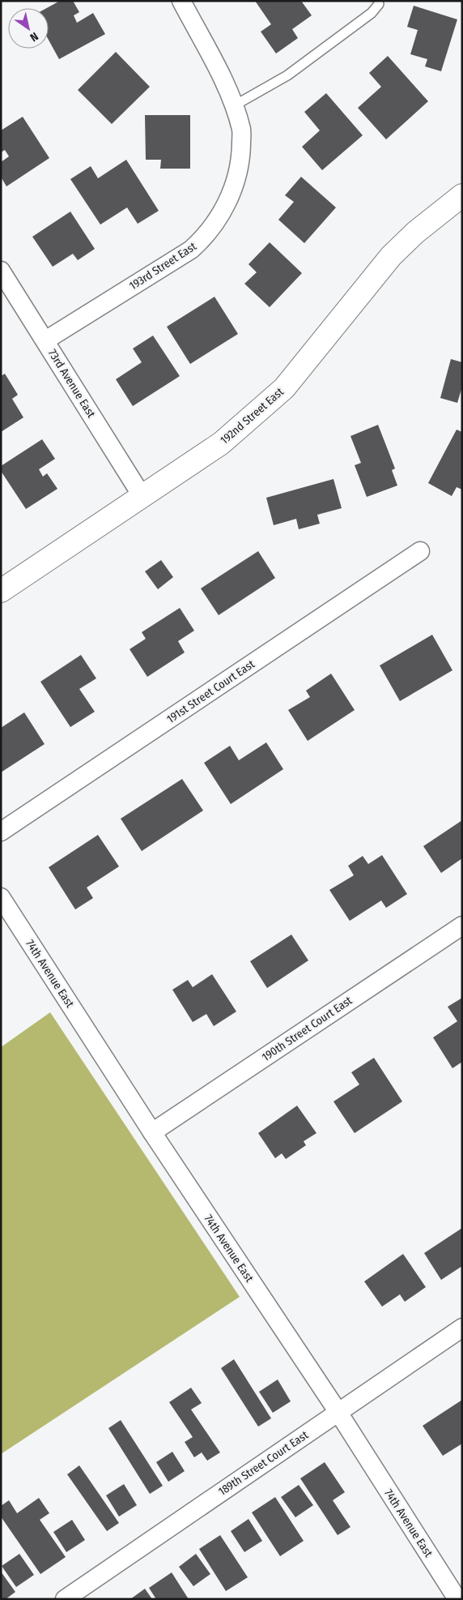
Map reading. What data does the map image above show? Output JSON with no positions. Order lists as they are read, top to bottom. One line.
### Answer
{"streets":{"street":["193rd Street East","73rd Avenue East","192nd Street East","191st Street Court East","74th Avenue East","190th Street Court East","189th Street Court East"]},"crossings":[["193rd Street East","73rd Avenue East"],["73rd Avenue East","192nd Street East"],["74th Avenue East","190th Street Court East"],["74th Avenue East","189th Street Court East"]],"north":"bottom right"}
